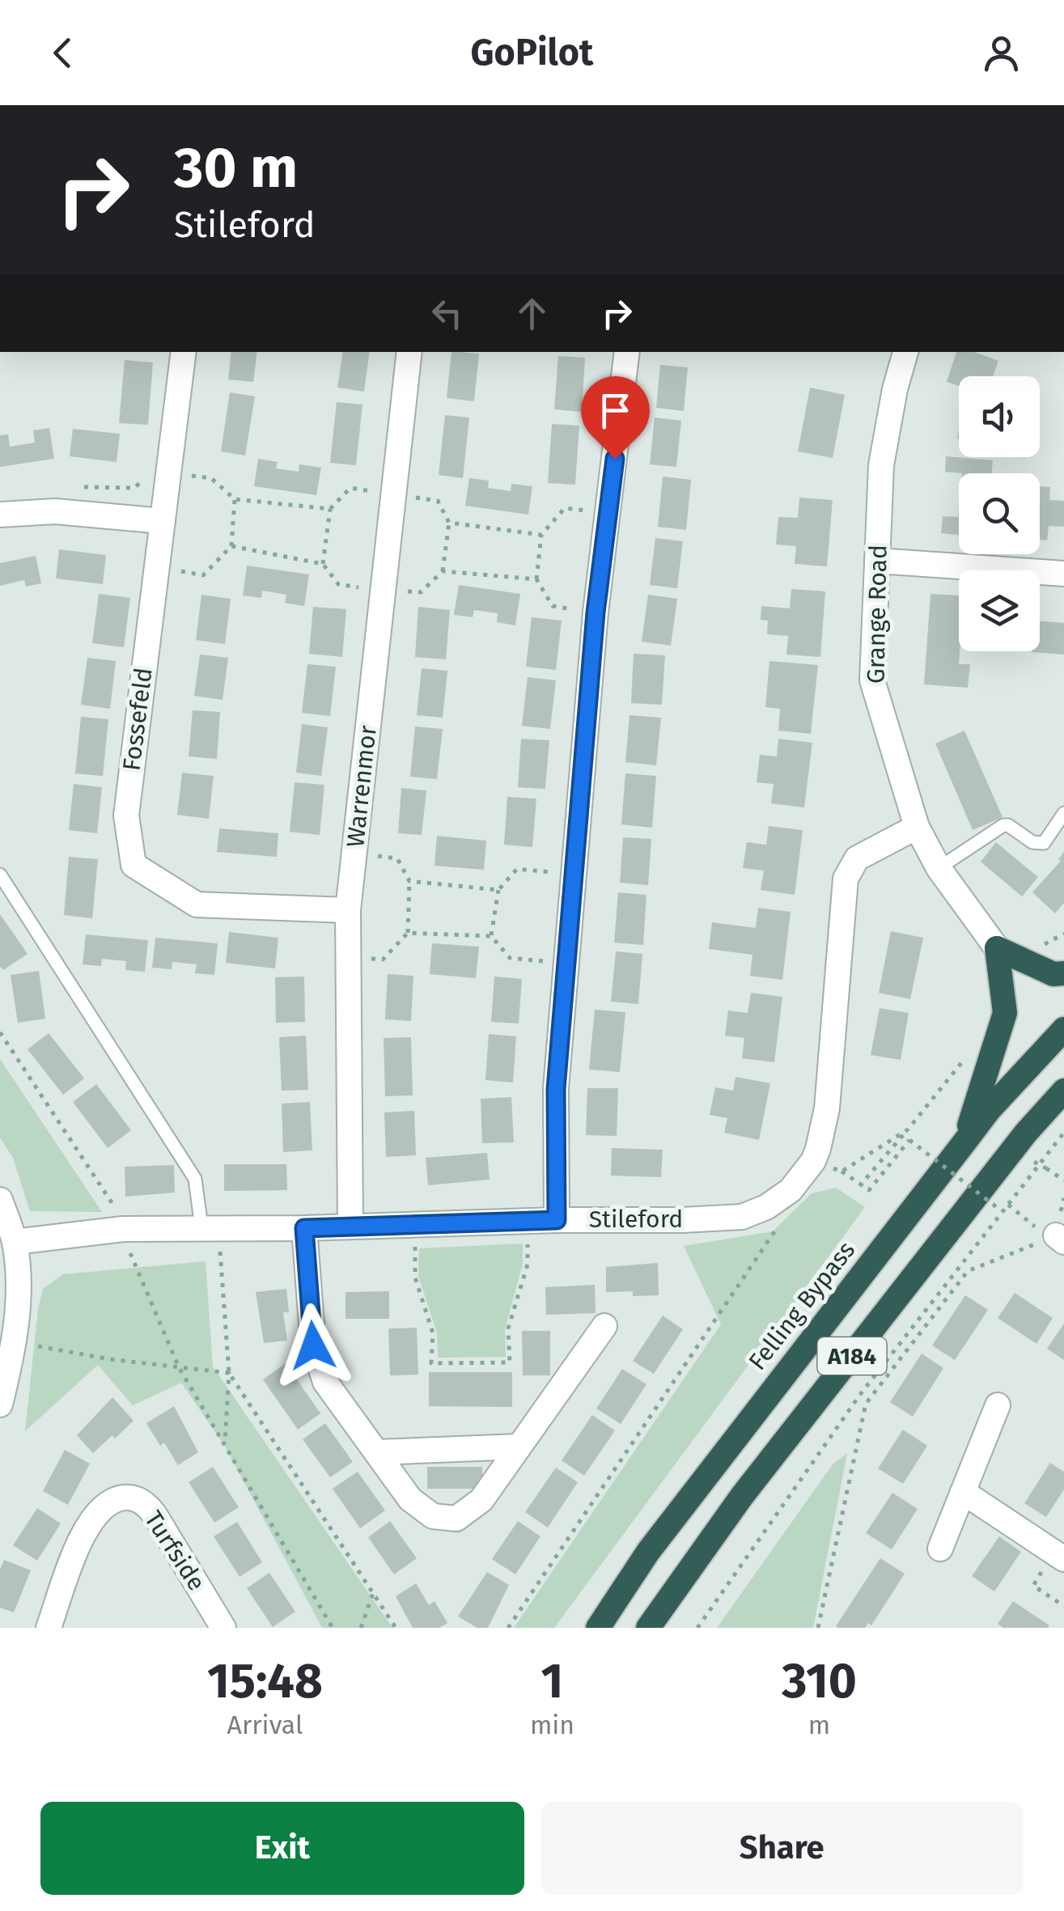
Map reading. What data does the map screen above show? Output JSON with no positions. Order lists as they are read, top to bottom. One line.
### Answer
{"streets":{"highway":["Felling Bypass","A184"],"street":["Grange Road","Fossefeld","Warrenmor","Stileford","Turfside"]},"crossings":[["Grange Road","Stileford"],["Fossefeld","Warrenmor"],["Warrenmor","Stileford"]],"page":{"header":"GoPilot","turn":["30 m","Stileford"],"eta":["15:48","Arrival","1","min","310","m"],"buttons":["Exit","Share"]}}
